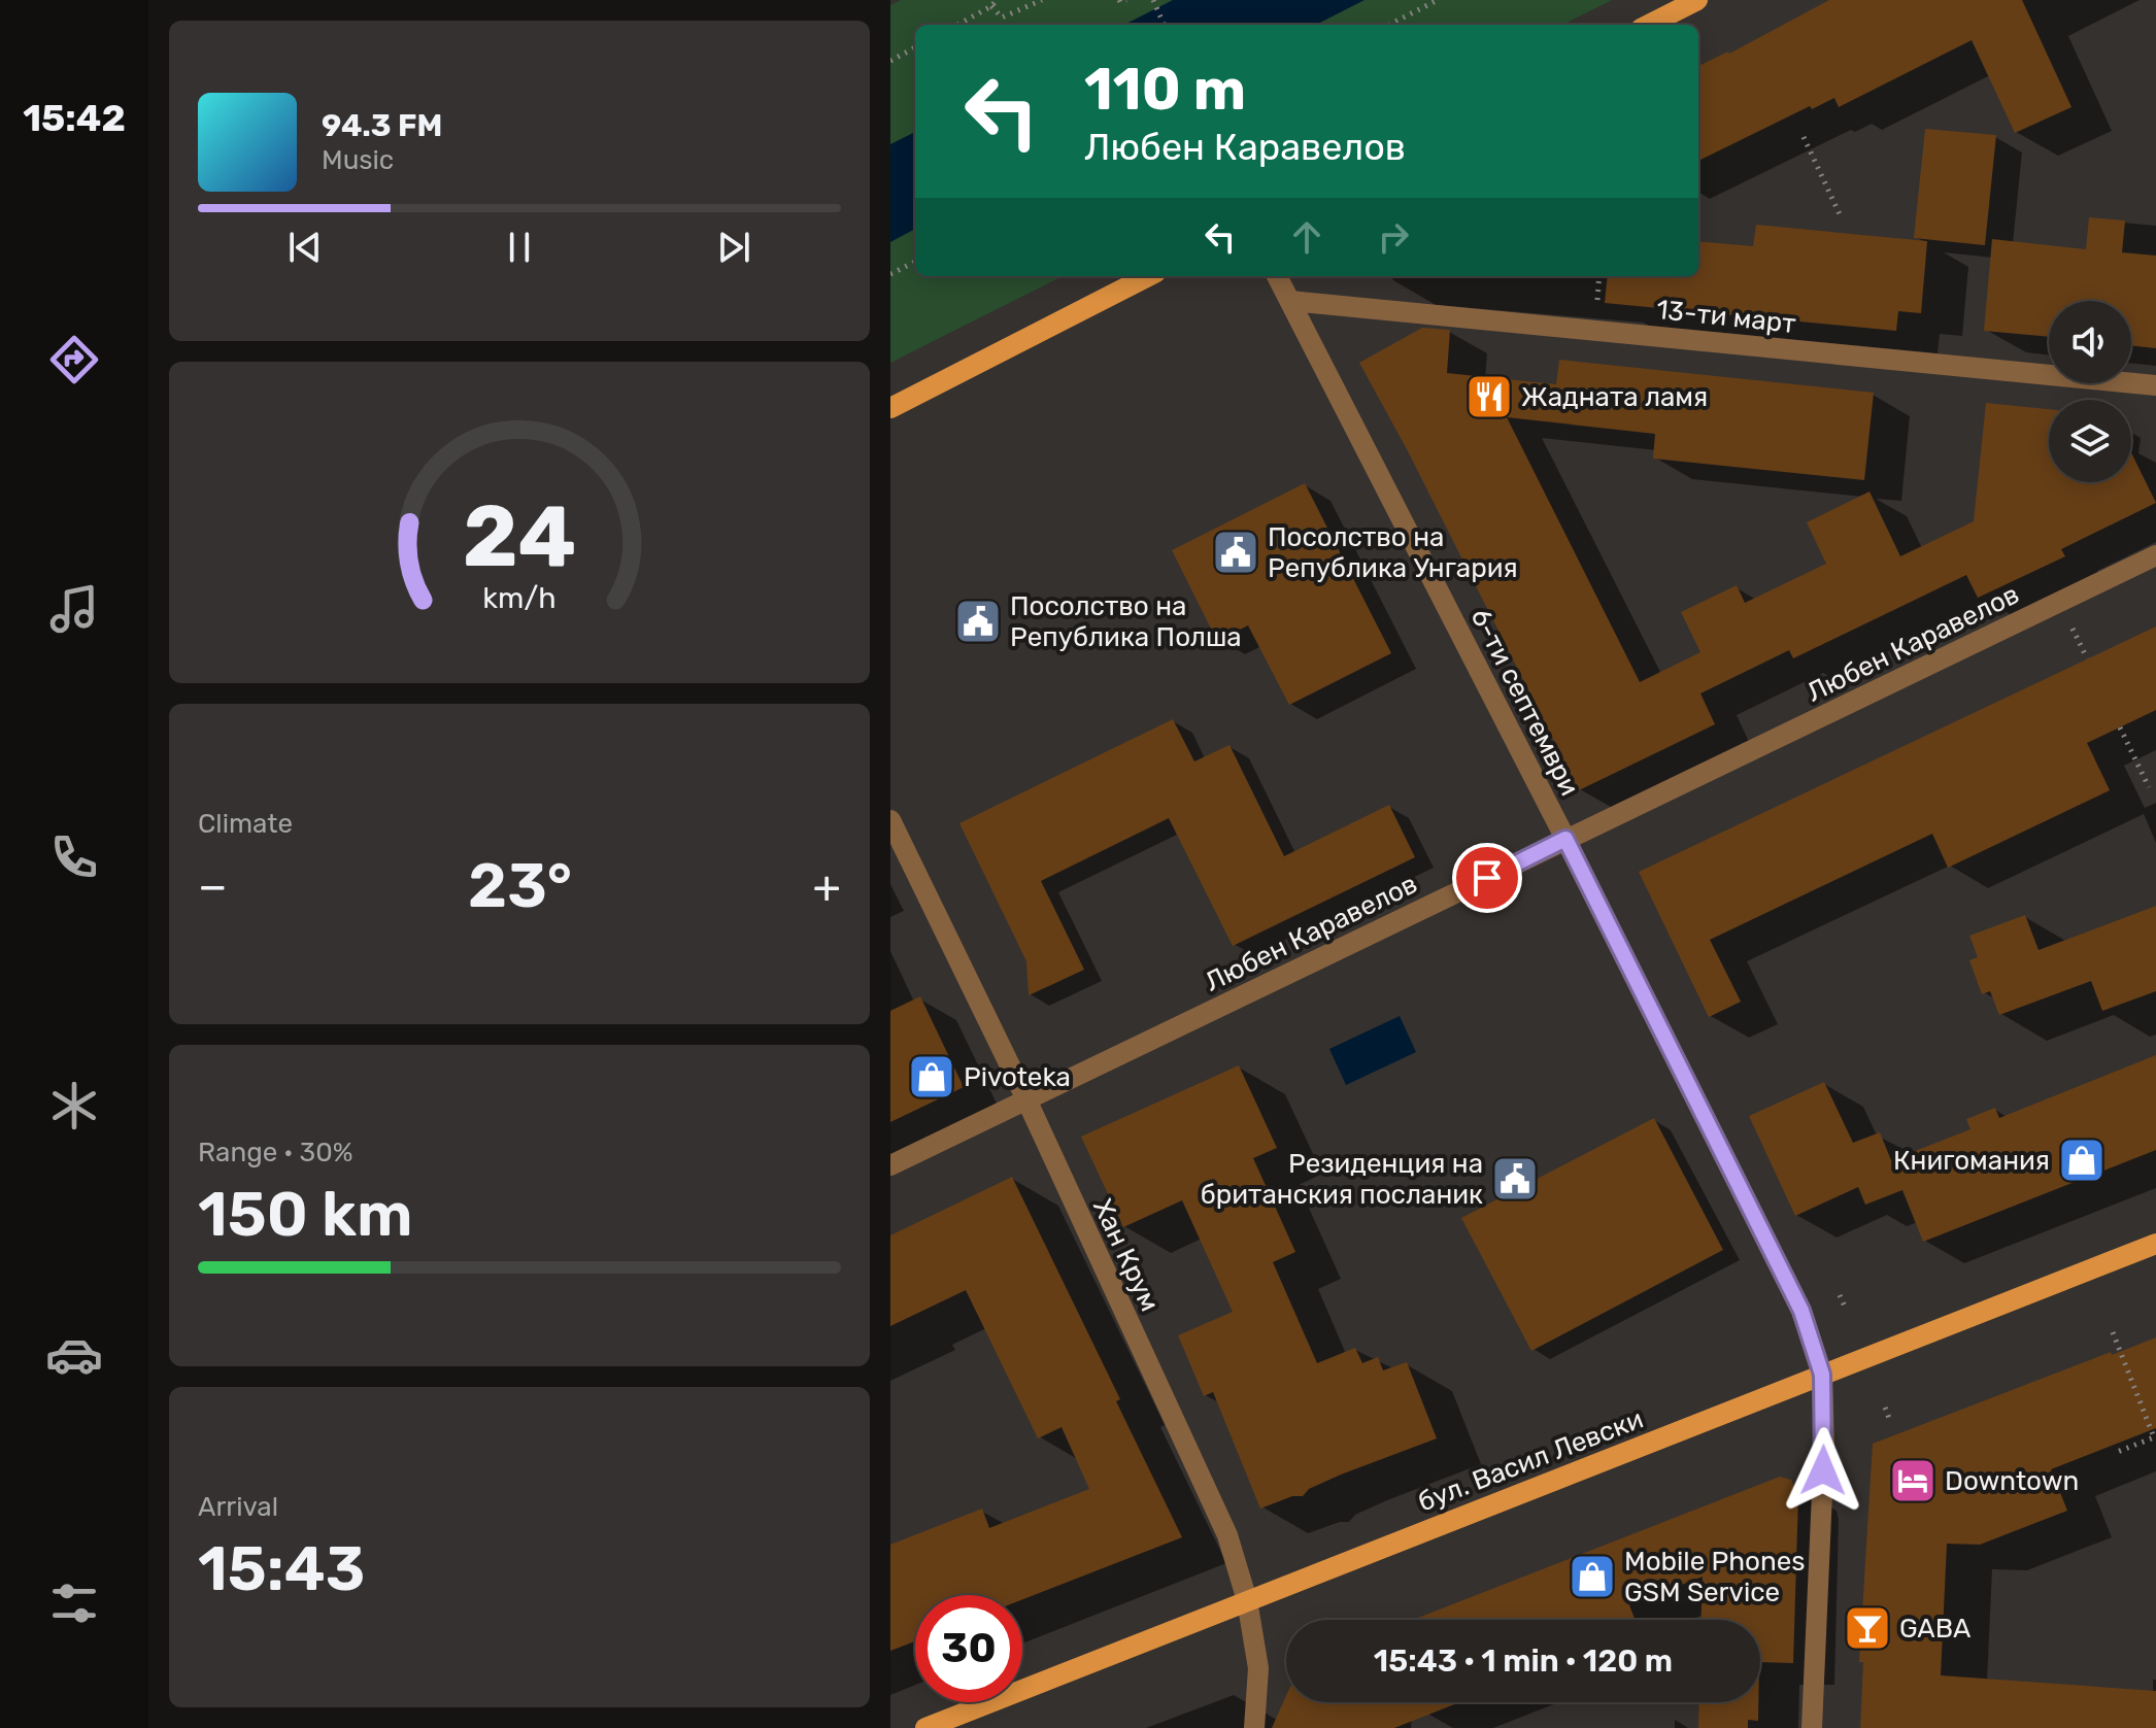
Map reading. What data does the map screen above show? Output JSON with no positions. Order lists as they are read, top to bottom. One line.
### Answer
{"streets":{"main road":["бул. Васил Левски"],"street":["13-ти март","Любен Каравелов","6-ти септември","Хан Крум"]},"crossings":[["13-ти март","6-ти септември"],["Любен Каравелов","6-ти септември"],["Любен Каравелов","Хан Крум"],["6-ти септември","бул. Васил Левски"],["Хан Крум","бул. Васил Левски"]],"places":{"restaurant":["Жадната ламя"],"public building":["Посолство на Република Унгария","Посолство на Република Полша","Резиденция на британския посланик"],"shop":["Pivoteka","Книгомания","Mobile Phones GSM Service"],"hotel":["Downtown"],"bar":["GABA"]},"page":{"tabs":"15:42","turn":["110 m","Любен Каравелов"],"song":["94.3 FM","Music"],"tile":["Climate",["Range · 30%","150 km"],["Arrival","15:43"]],"heat":["−","23°","+"],"limit":"30","trip":"15:43 · 1 min · 120 m","gauge":["24","km/h"]}}
